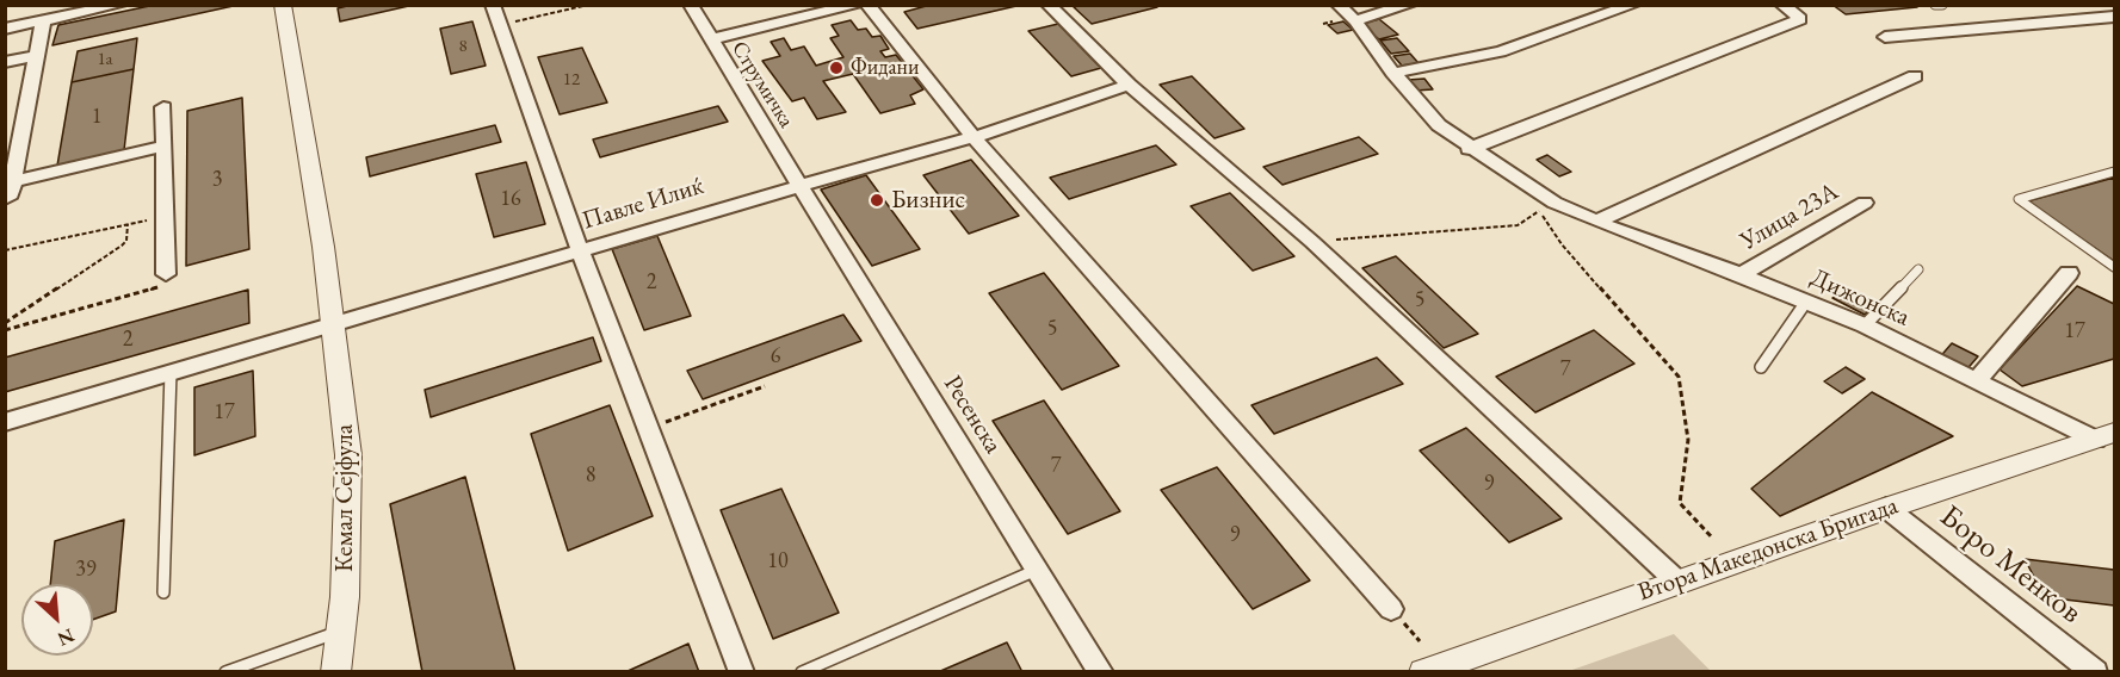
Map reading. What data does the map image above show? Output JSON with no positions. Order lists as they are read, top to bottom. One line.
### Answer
{"streets":{"street":["Струмичка","Павле Илиќ","Улица 23А","Дижонска","Ресенска","Кемал Сејфула","Втора Македонска Бригада","Боро Менков"]},"crossings":[["Струмичка","Павле Илиќ"],["Струмичка","Ресенска"],["Павле Илиќ","Ресенска"],["Павле Илиќ","Кемал Сејфула"],["Улица 23А","Дижонска"],["Дижонска","Втора Македонска Бригада"],["Втора Македонска Бригада","Боро Менков"]],"places":["Фидани","Бизнис"],"house_numbers":["8","1а","12","1","3","16","2","5","5","17","2","6","7","17","7","8","9","9","10","39"],"north":"bottom right"}
